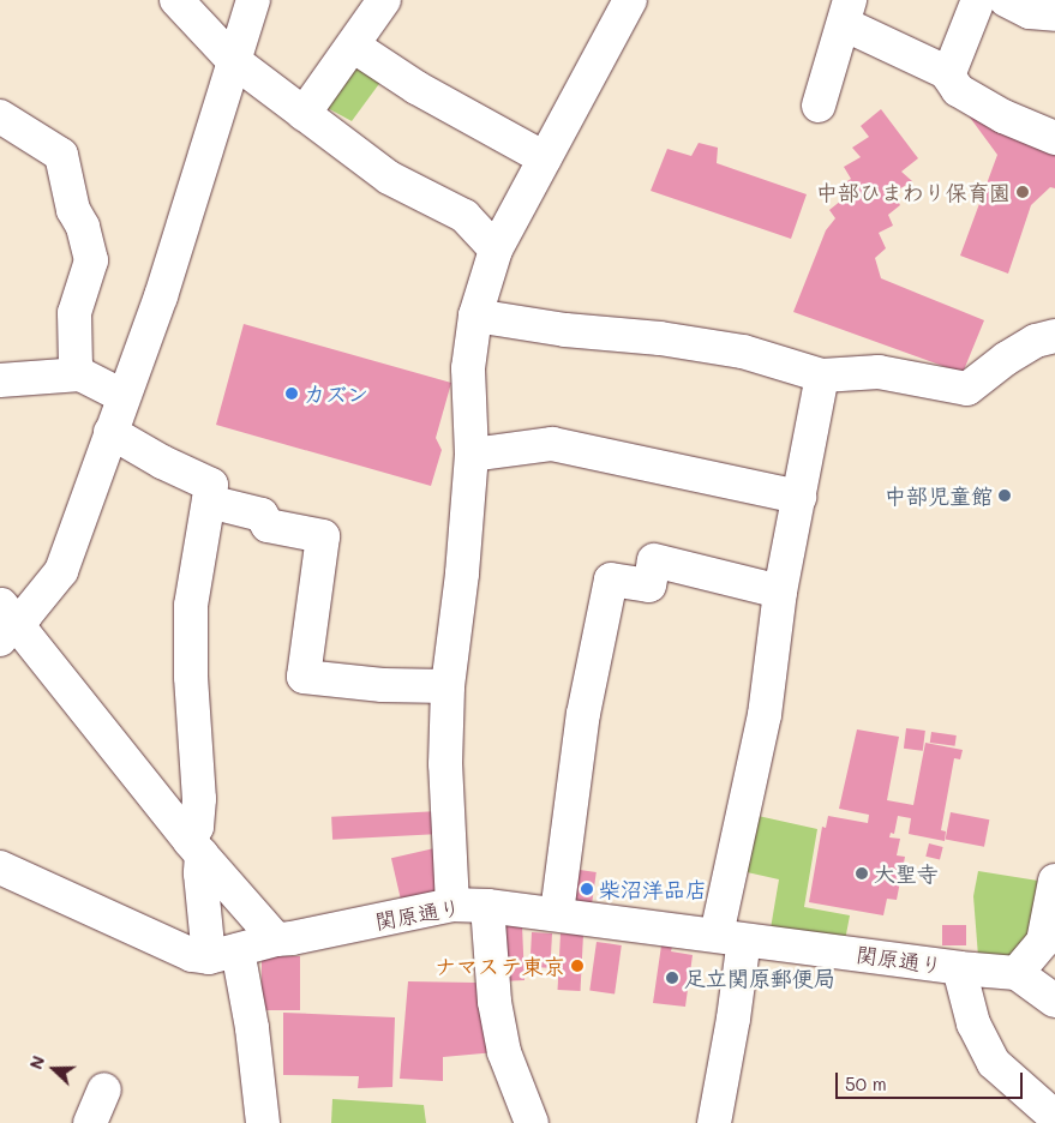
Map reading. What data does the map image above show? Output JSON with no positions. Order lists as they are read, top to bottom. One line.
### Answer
{"streets":{"street":["関原通り"]},"places":["中部ひまわり保育園","カズン","中部児童館","大聖寺","柴沼洋品店","ナマステ東京","足立関原郵便局"],"scale_bar":"50 m","north":"left"}
